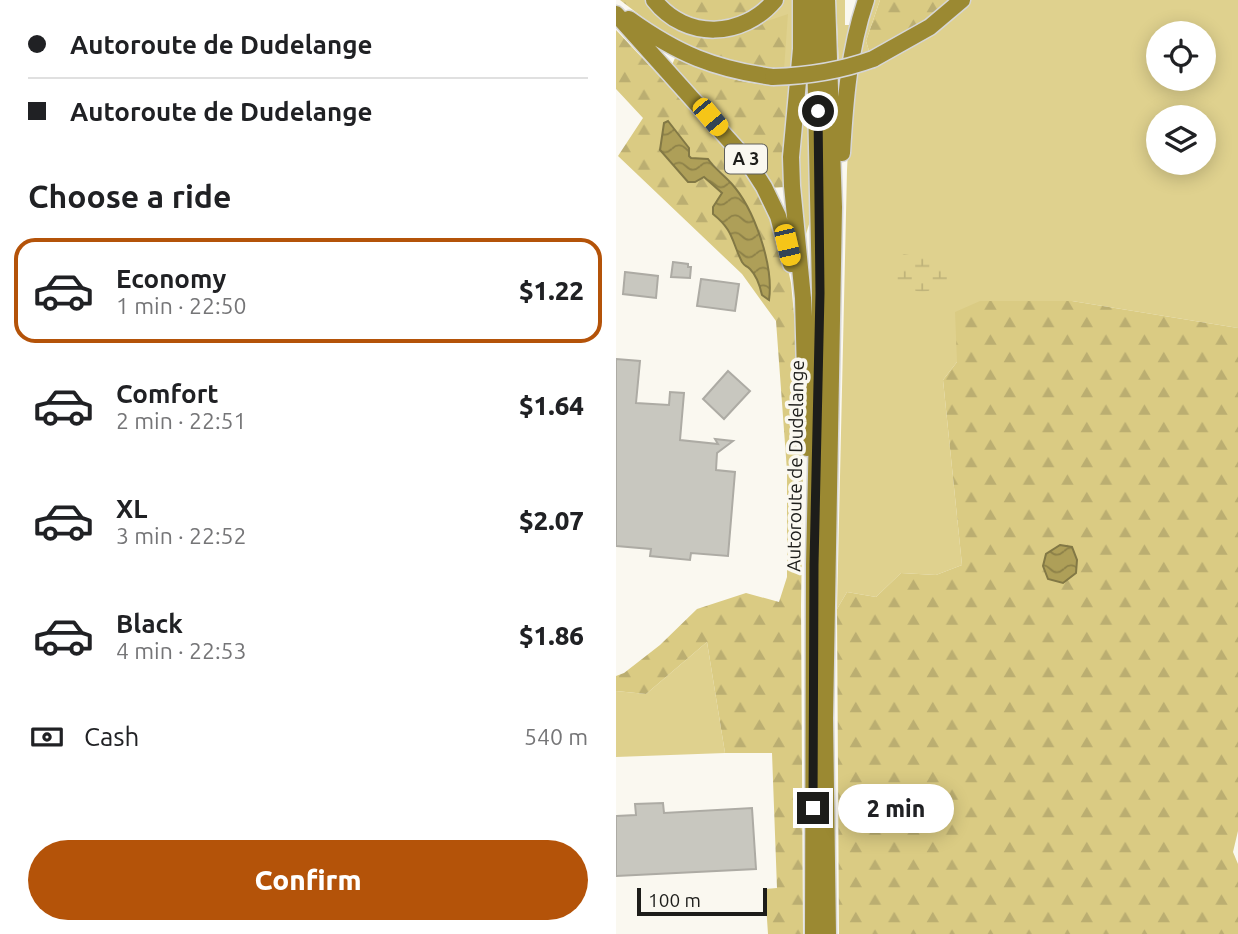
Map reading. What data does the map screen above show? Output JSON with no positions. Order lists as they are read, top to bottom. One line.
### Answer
{"streets":{"highway":["A 3","Autoroute de Dudelange"]},"crossings":[["A 3","Autoroute de Dudelange"]],"scale_bar":"100 m","page":{"banner":["Autoroute de Dudelange","Autoroute de Dudelange"],"heading":"Choose a ride","list":[{"name":"Economy","note":"1 min · 22:50","value":"$1.22"},{"name":"Comfort","note":"2 min · 22:51","value":"$1.64"},{"name":"XL","note":"3 min · 22:52","value":"$2.07"},{"name":"Black","note":"4 min · 22:53","value":"$1.86"}],"pay":["Cash","540 m"],"bubble":"2 min","buttons":"Confirm","scale":"100 m"}}
